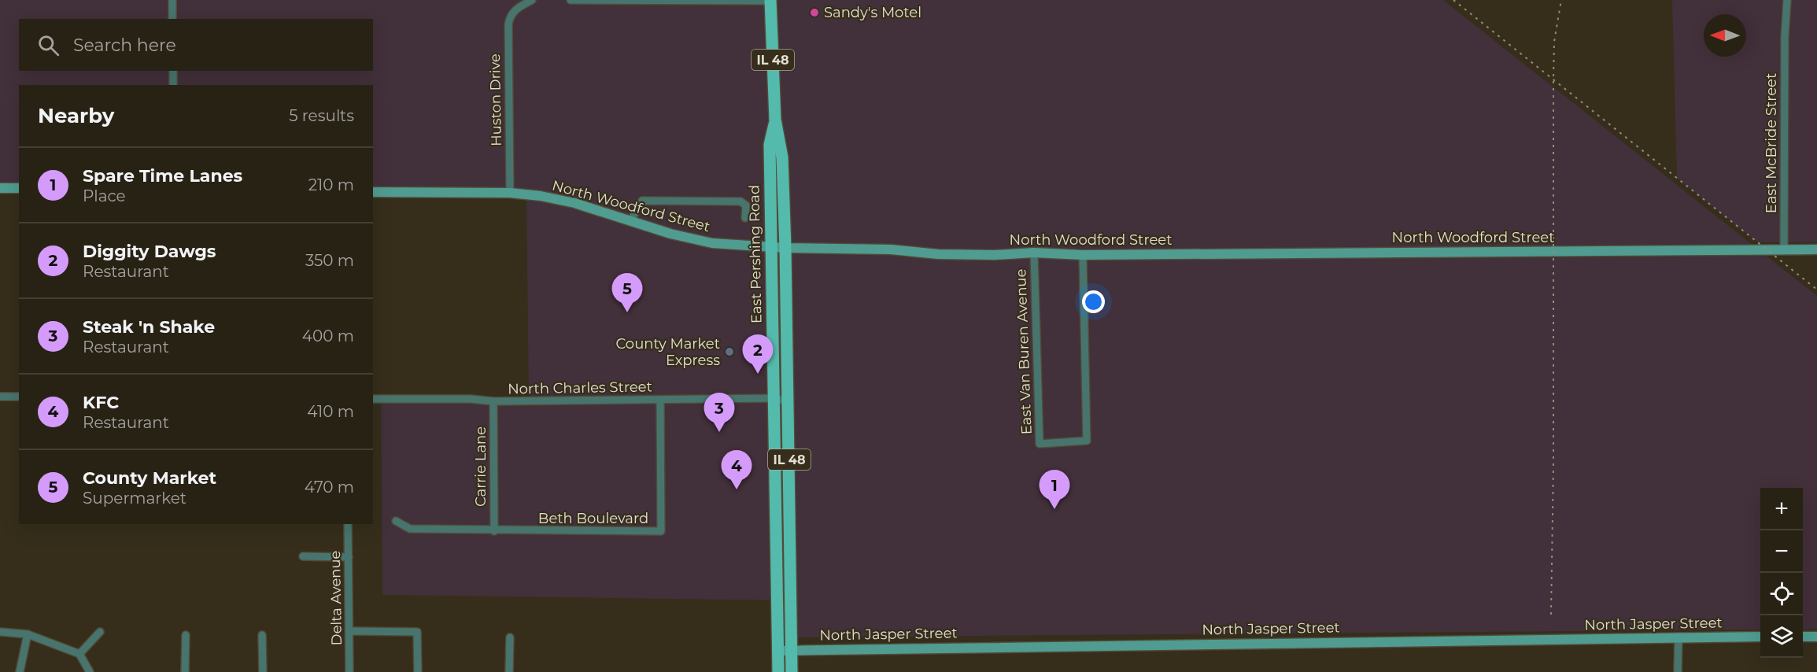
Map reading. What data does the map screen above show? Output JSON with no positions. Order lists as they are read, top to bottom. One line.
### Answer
{"streets":{"main road":["IL 48","East Pershing Road"],"street":["Huston Drive","East McBride Street","North Woodford Street","East Van Buren Avenue","North Charles Street","Carrie Lane","Beth Boulevard","Delta Avenue","North Jasper Street"]},"crossings":[["Huston Drive","North Woodford Street"],["East McBride Street","North Woodford Street"],["North Woodford Street","East Pershing Road"],["North Woodford Street","East Van Buren Avenue"],["East Pershing Road","North Charles Street"],["East Pershing Road","North Jasper Street"],["North Charles Street","Carrie Lane"],["North Charles Street","Beth Boulevard"],["Carrie Lane","Beth Boulevard"]],"places":["Sandy's Motel","County Market Express"],"north":"left","page":{"search":"Search here","heading":["Nearby","5 results"],"list":[{"mark":"1","name":"Spare Time Lanes","note":"Place","value":"210 m"},{"mark":"2","name":"Diggity Dawgs","note":"Restaurant","value":"350 m"},{"mark":"3","name":"Steak 'n Shake","note":"Restaurant","value":"400 m"},{"mark":"4","name":"KFC","note":"Restaurant","value":"410 m"},{"mark":"5","name":"County Market","note":"Supermarket","value":"470 m"}],"pins":["5","2","3","4","1"],"map_buttons":["+","−"]}}
